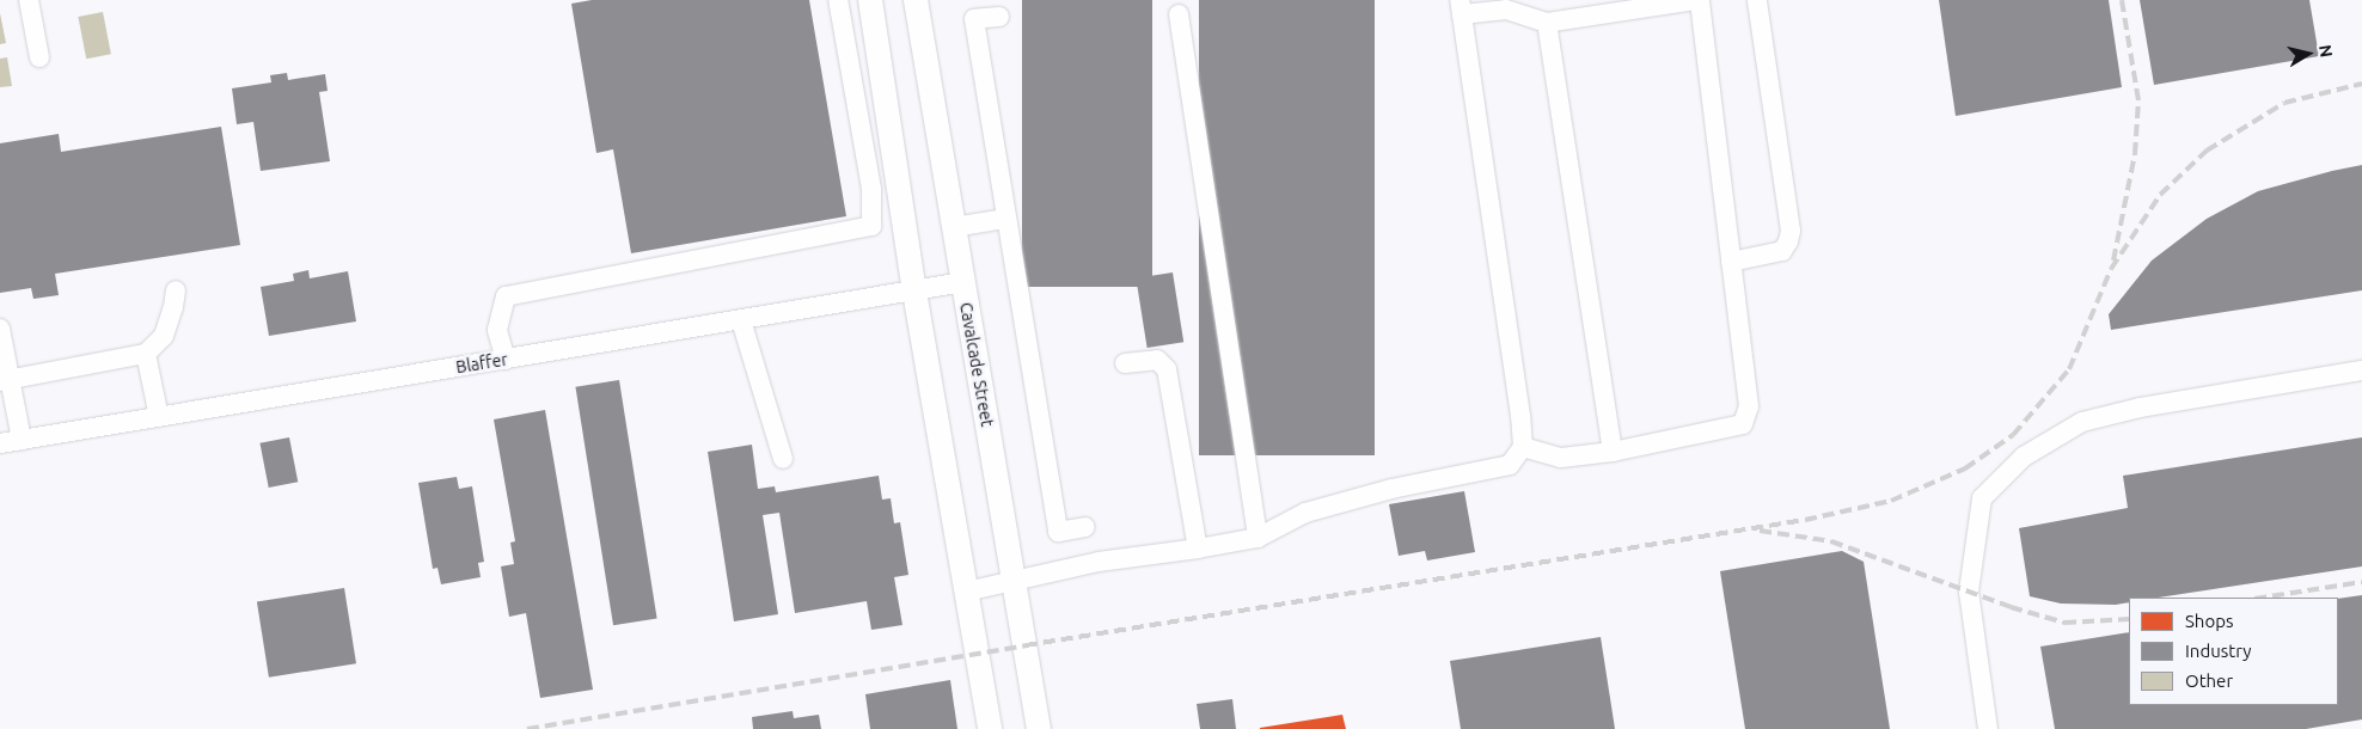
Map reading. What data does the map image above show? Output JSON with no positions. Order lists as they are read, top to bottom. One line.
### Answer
{"streets":{"main road":["Cavalcade Street"],"street":["Blaffer"]},"crossings":[["Blaffer","Cavalcade Street"]],"legend":["Shops","Industry","Other"],"north":"right"}
